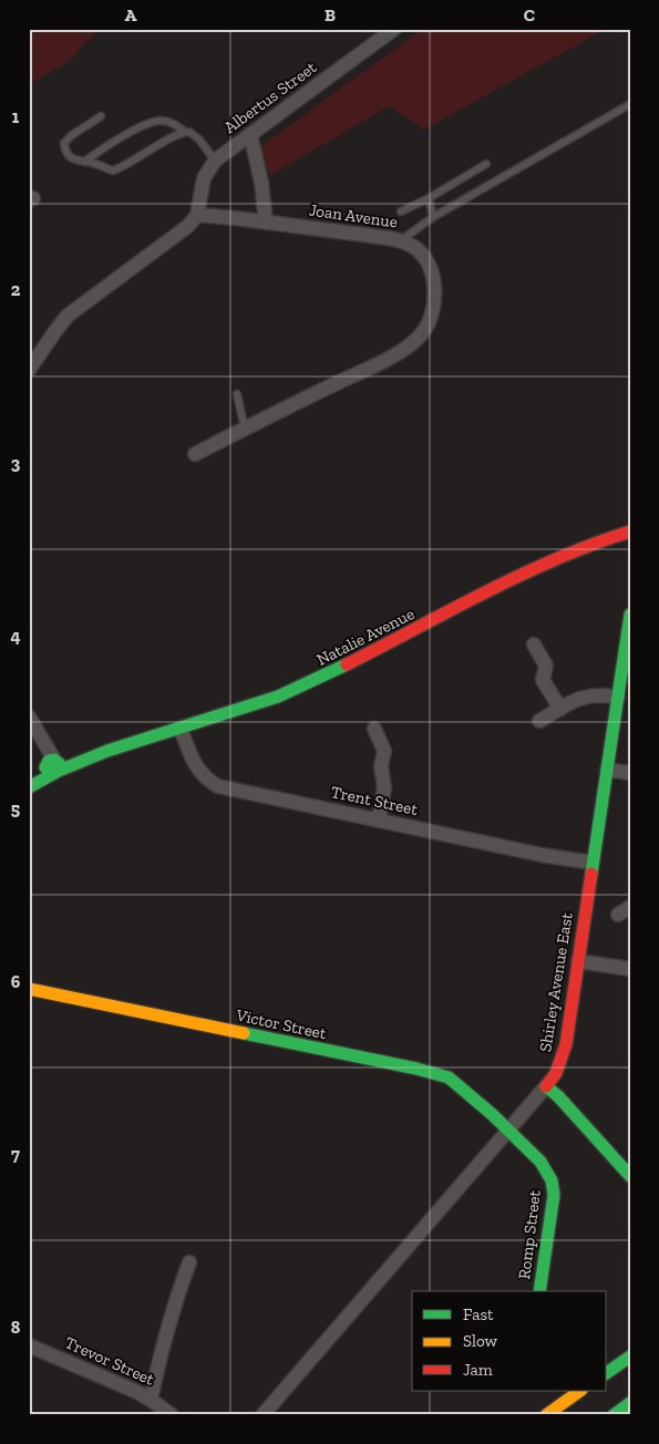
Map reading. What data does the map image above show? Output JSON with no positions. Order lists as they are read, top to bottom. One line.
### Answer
{"streets":{"main road":["Natalie Avenue","Shirley Avenue East","Victor Street","Romp Street"],"street":["Albertus Street","Joan Avenue","Trent Street","Trevor Street"]},"crossings":[["Albertus Street","Joan Avenue"],["Natalie Avenue","Trent Street"],["Trent Street","Shirley Avenue East"],["Shirley Avenue East","Victor Street"],["Shirley Avenue East","Romp Street"],["Victor Street","Romp Street"]],"legend":["Fast","Slow","Jam"],"grid":{"columns":["A","B","C"],"rows":["1","2","3","4","5","6","7","8"]}}
